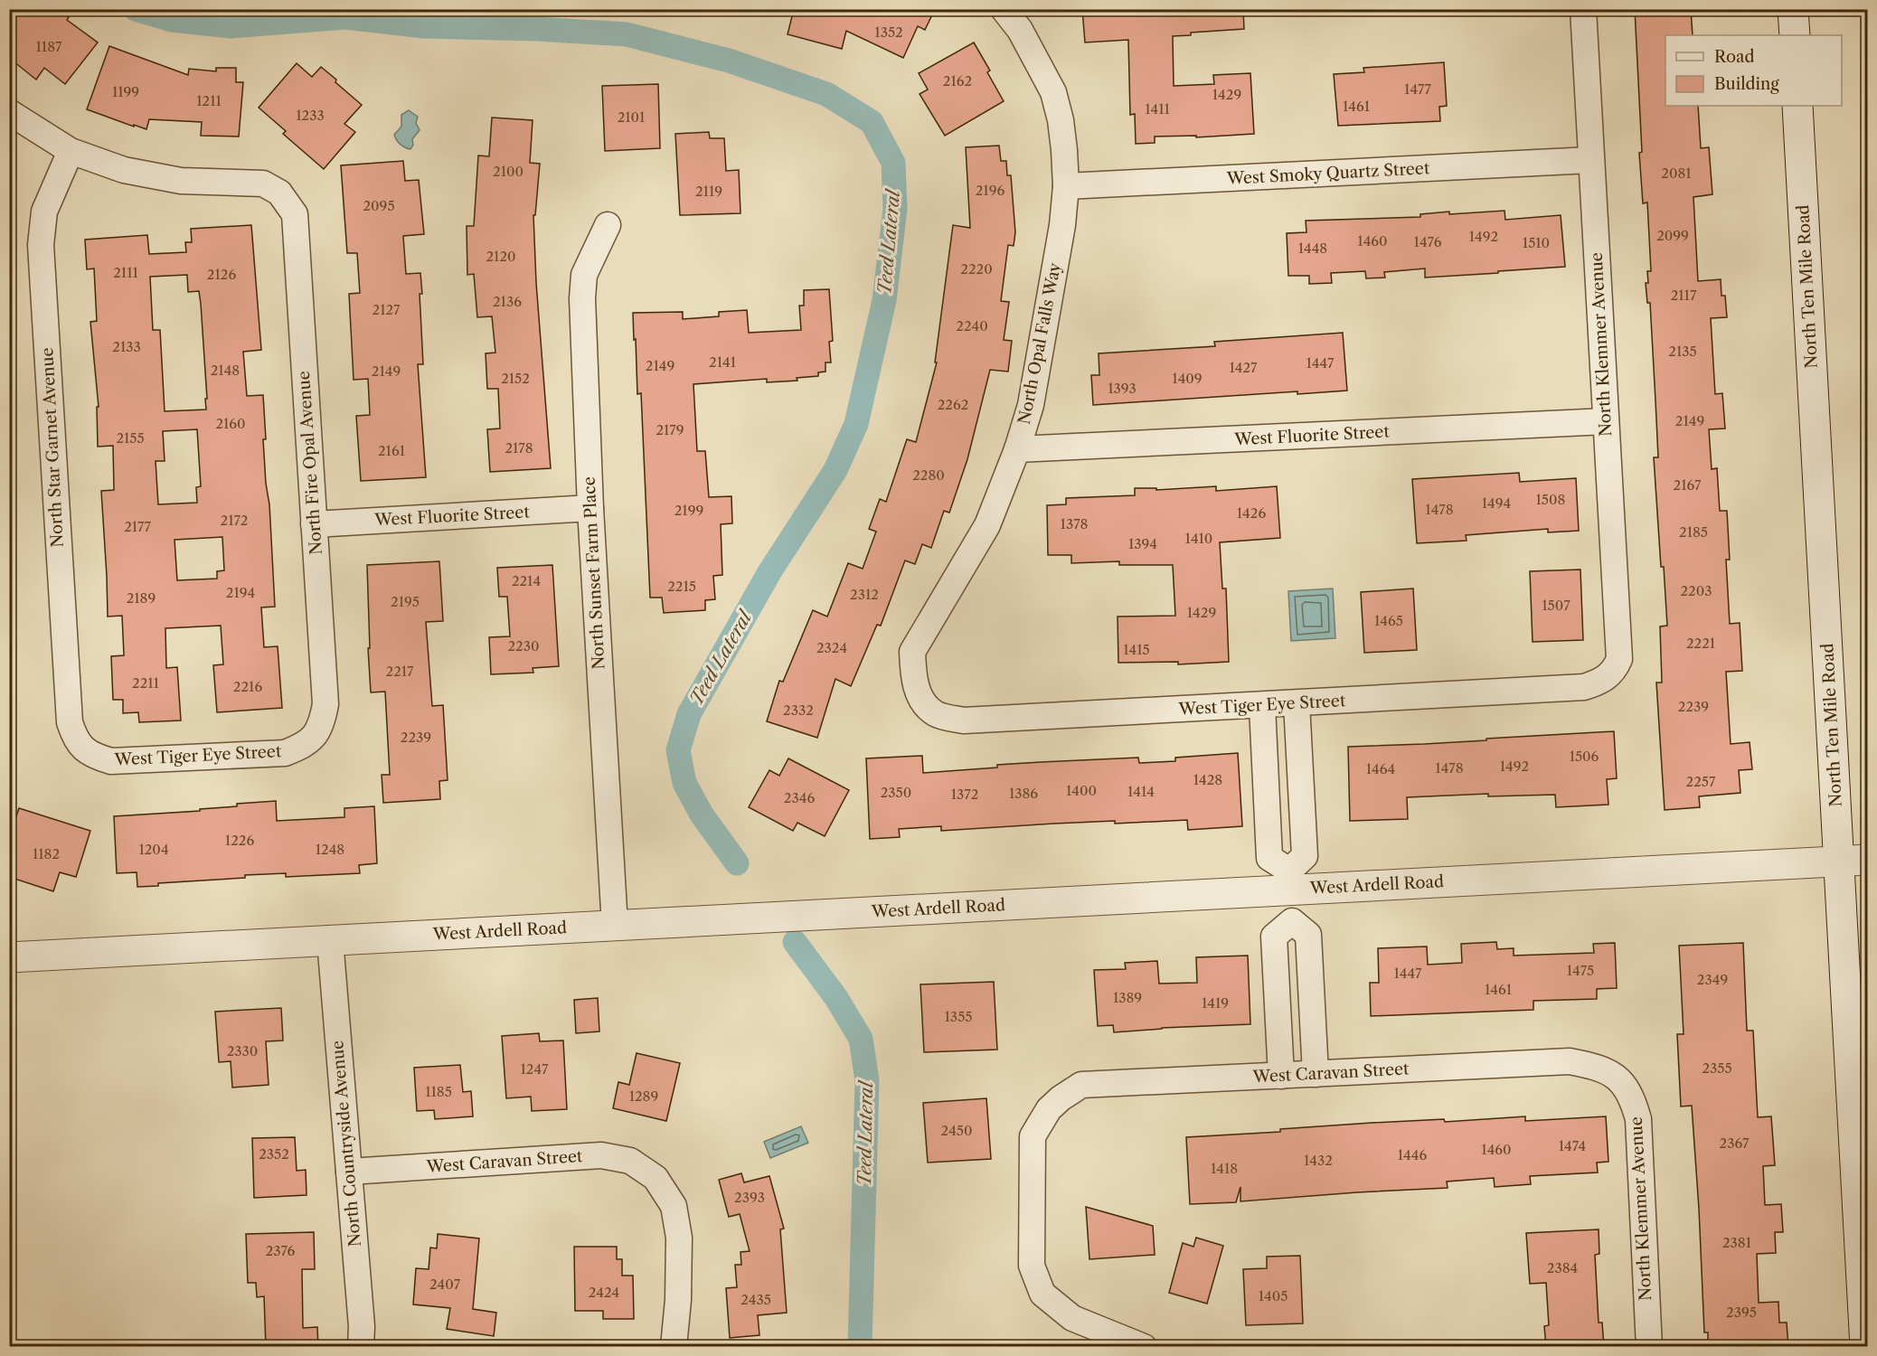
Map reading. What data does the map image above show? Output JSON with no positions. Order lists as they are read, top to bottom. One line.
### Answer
{"streets":{"street":["West Smoky Quartz Street","North Ten Mile Road","North Opal Falls Way","North Klemmer Avenue","West Fluorite Street","North Star Garnet Avenue","North Fire Opal Avenue","North Sunset Farm Place","West Tiger Eye Street","West Ardell Road","West Caravan Street","North Countryside Avenue"]},"crossings":[["West Smoky Quartz Street","North Opal Falls Way"],["West Smoky Quartz Street","North Klemmer Avenue"],["North Ten Mile Road","West Ardell Road"],["North Opal Falls Way","West Fluorite Street"],["North Opal Falls Way","West Tiger Eye Street"],["North Klemmer Avenue","West Fluorite Street"],["North Klemmer Avenue","West Tiger Eye Street"],["North Klemmer Avenue","West Caravan Street"],["West Fluorite Street","North Fire Opal Avenue"],["West Fluorite Street","North Sunset Farm Place"],["North Star Garnet Avenue","North Fire Opal Avenue"],["North Star Garnet Avenue","West Tiger Eye Street"],["North Fire Opal Avenue","West Tiger Eye Street"],["North Sunset Farm Place","West Ardell Road"],["West Ardell Road","North Countryside Avenue"],["West Caravan Street","North Countryside Avenue"]],"water":["Teed Lateral"],"house_numbers":["1352","1187","2162","1477","1199","1429","1211","1461","1411","1233","2101","2100","2081","2196","2119","2095","2099","1492","1460","1476","1510","1448","2120","2220","2111","2126","2117","2136","2127","2240","2133","2135","2141","1447","2149","1427","2148","2149","2152","1409","1393","2262","2149","2160","2179","2155","2178","2161","2280","2167","1508","1494","1478","2199","1426","2172","1378","2177","2185","1410","1394","2214","2215","2203","2194","2312","2189","2195","1507","1429","1465","2221","2230","2324","1415","2217","2211","2216","2239","2332","2239","1506","1492","1478","1464","1428","2257","1400","1414","2350","1386","1372","2346","1226","1204","1248","1182","1475","1447","2349","1461","1389","1419","1355","2330","2355","1247","1185","1289","2450","2367","1474","1460","2352","1446","1432","1418","2393","2381","2376","2384","2407","2424","1405","2435","2395"],"legend":["Road","Building"]}
